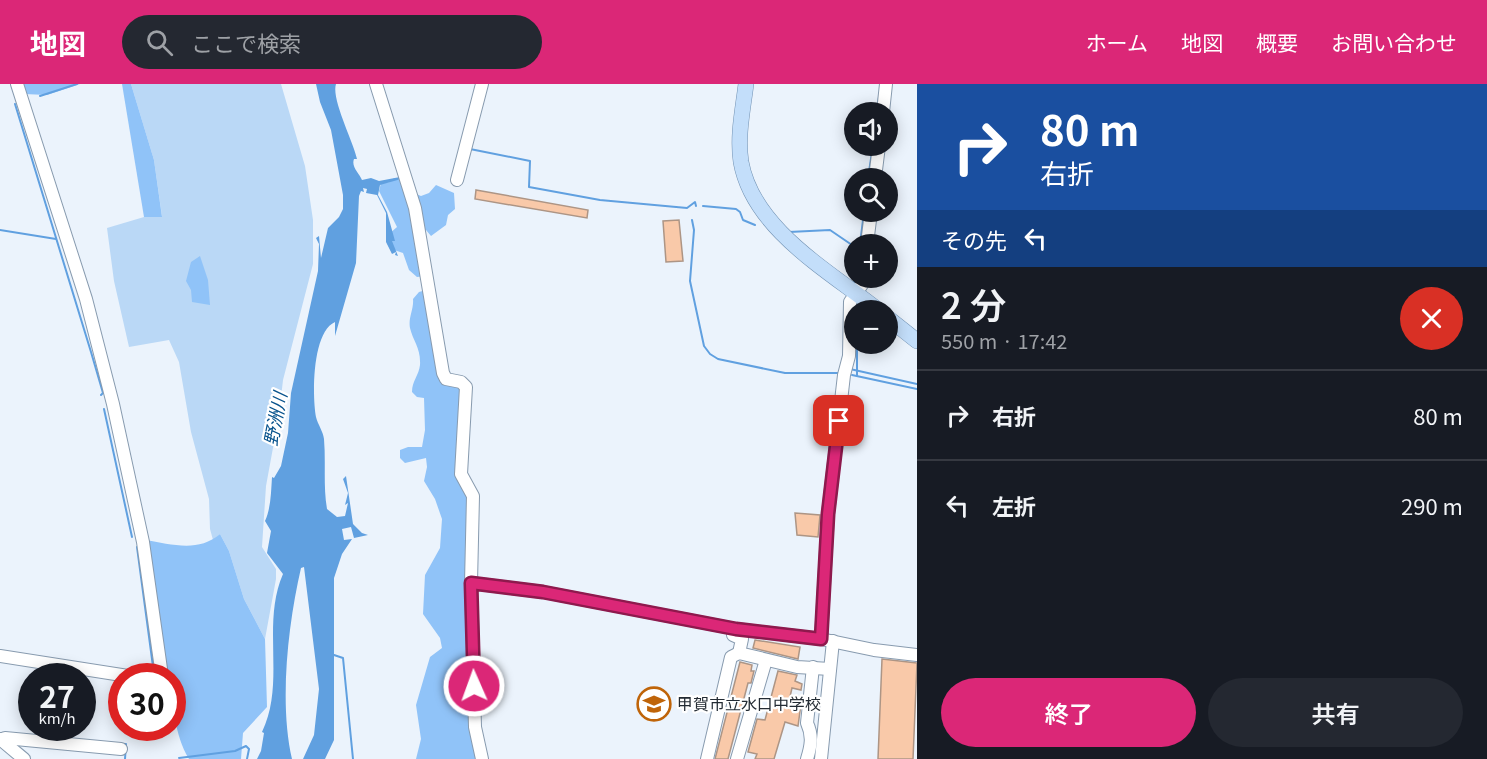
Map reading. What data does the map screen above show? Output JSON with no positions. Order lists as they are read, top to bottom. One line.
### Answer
{"water":["野洲川"],"places":{"school or university":["甲賀市立水口中学校"]},"page":{"header":"地図","search":"ここで検索","nav":["ホーム","地図","概要","お問い合わせ"],"turn":["80 m","右折"],"map_buttons":["+","−"],"then":"その先","heading":["2 分","550 m · 17:42"],"list":[{"name":"右折","value":"80 m"},{"name":"左折","value":"290 m"}],"speed":"27 km/h","limit":"30","buttons":["終了","共有"]}}
